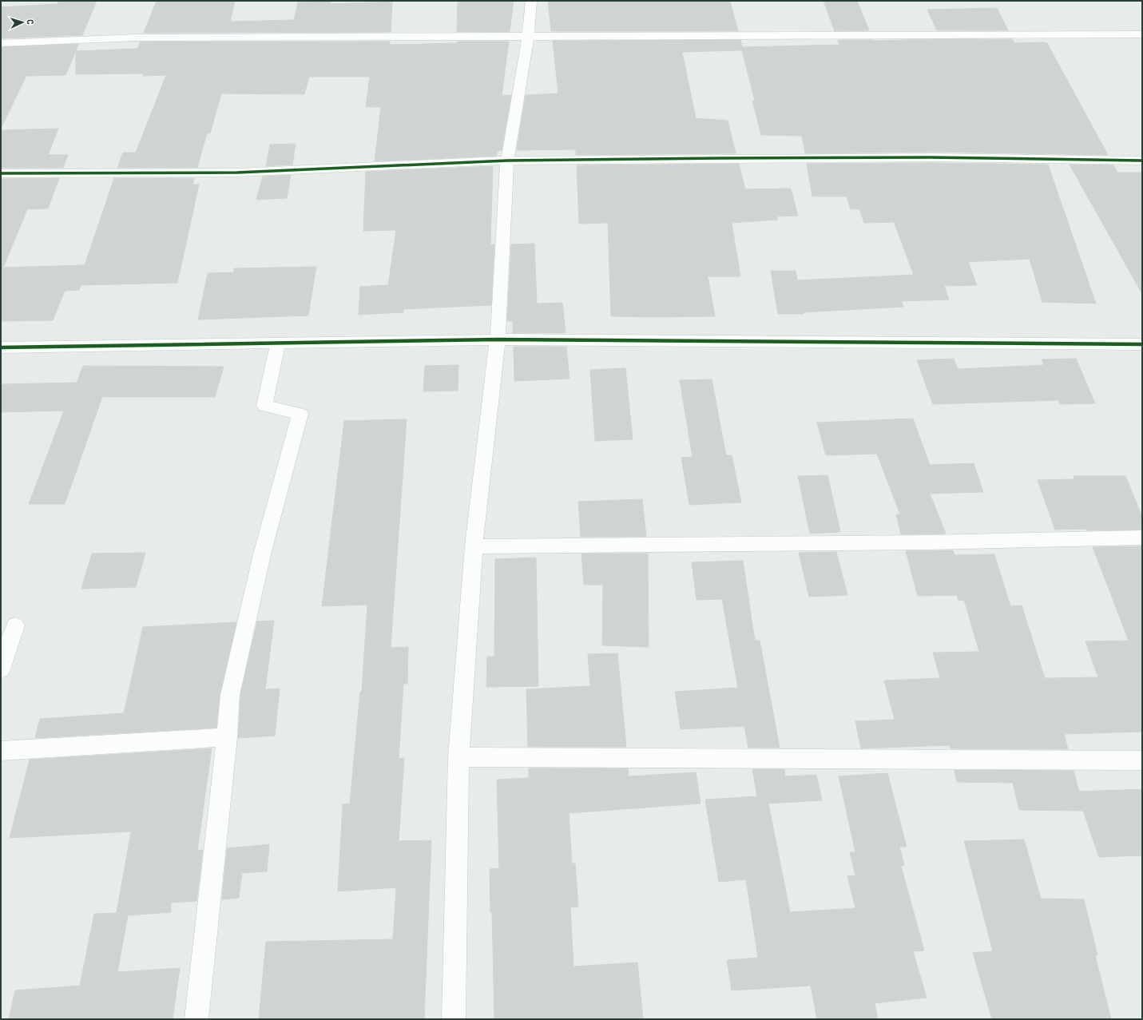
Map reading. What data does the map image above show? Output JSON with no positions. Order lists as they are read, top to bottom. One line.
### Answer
{"north":"right"}
